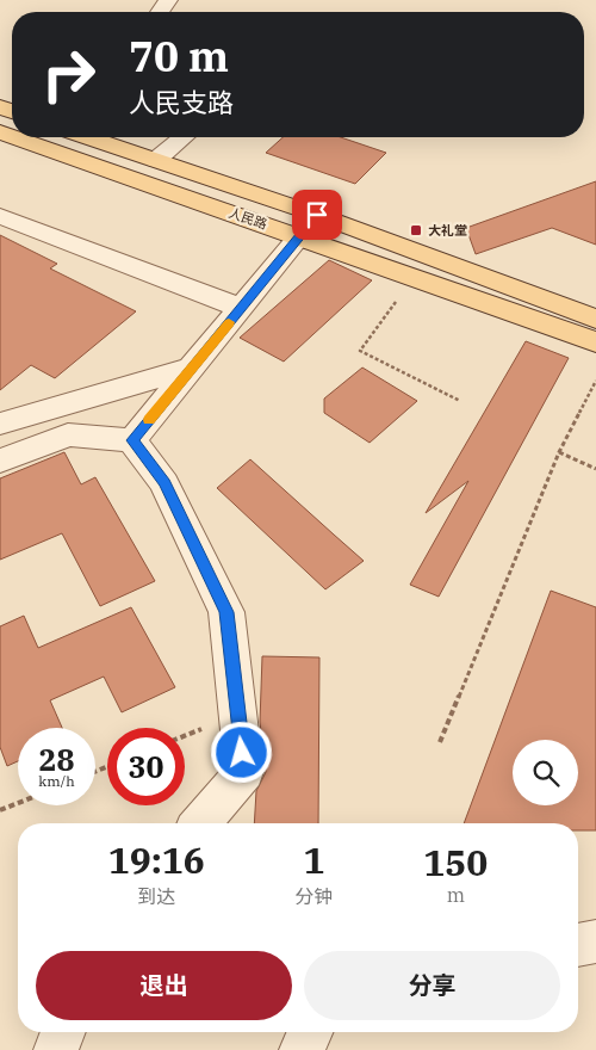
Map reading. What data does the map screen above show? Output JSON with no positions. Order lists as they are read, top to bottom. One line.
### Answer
{"streets":{"main road":["人民路"]},"places":{"transit":["大礼堂"]},"page":{"turn":["70 m","人民支路"],"speed":"28 km/h","limit":"30","eta":["19:16","到达","1","分钟","150","m"],"buttons":["退出","分享"]}}
